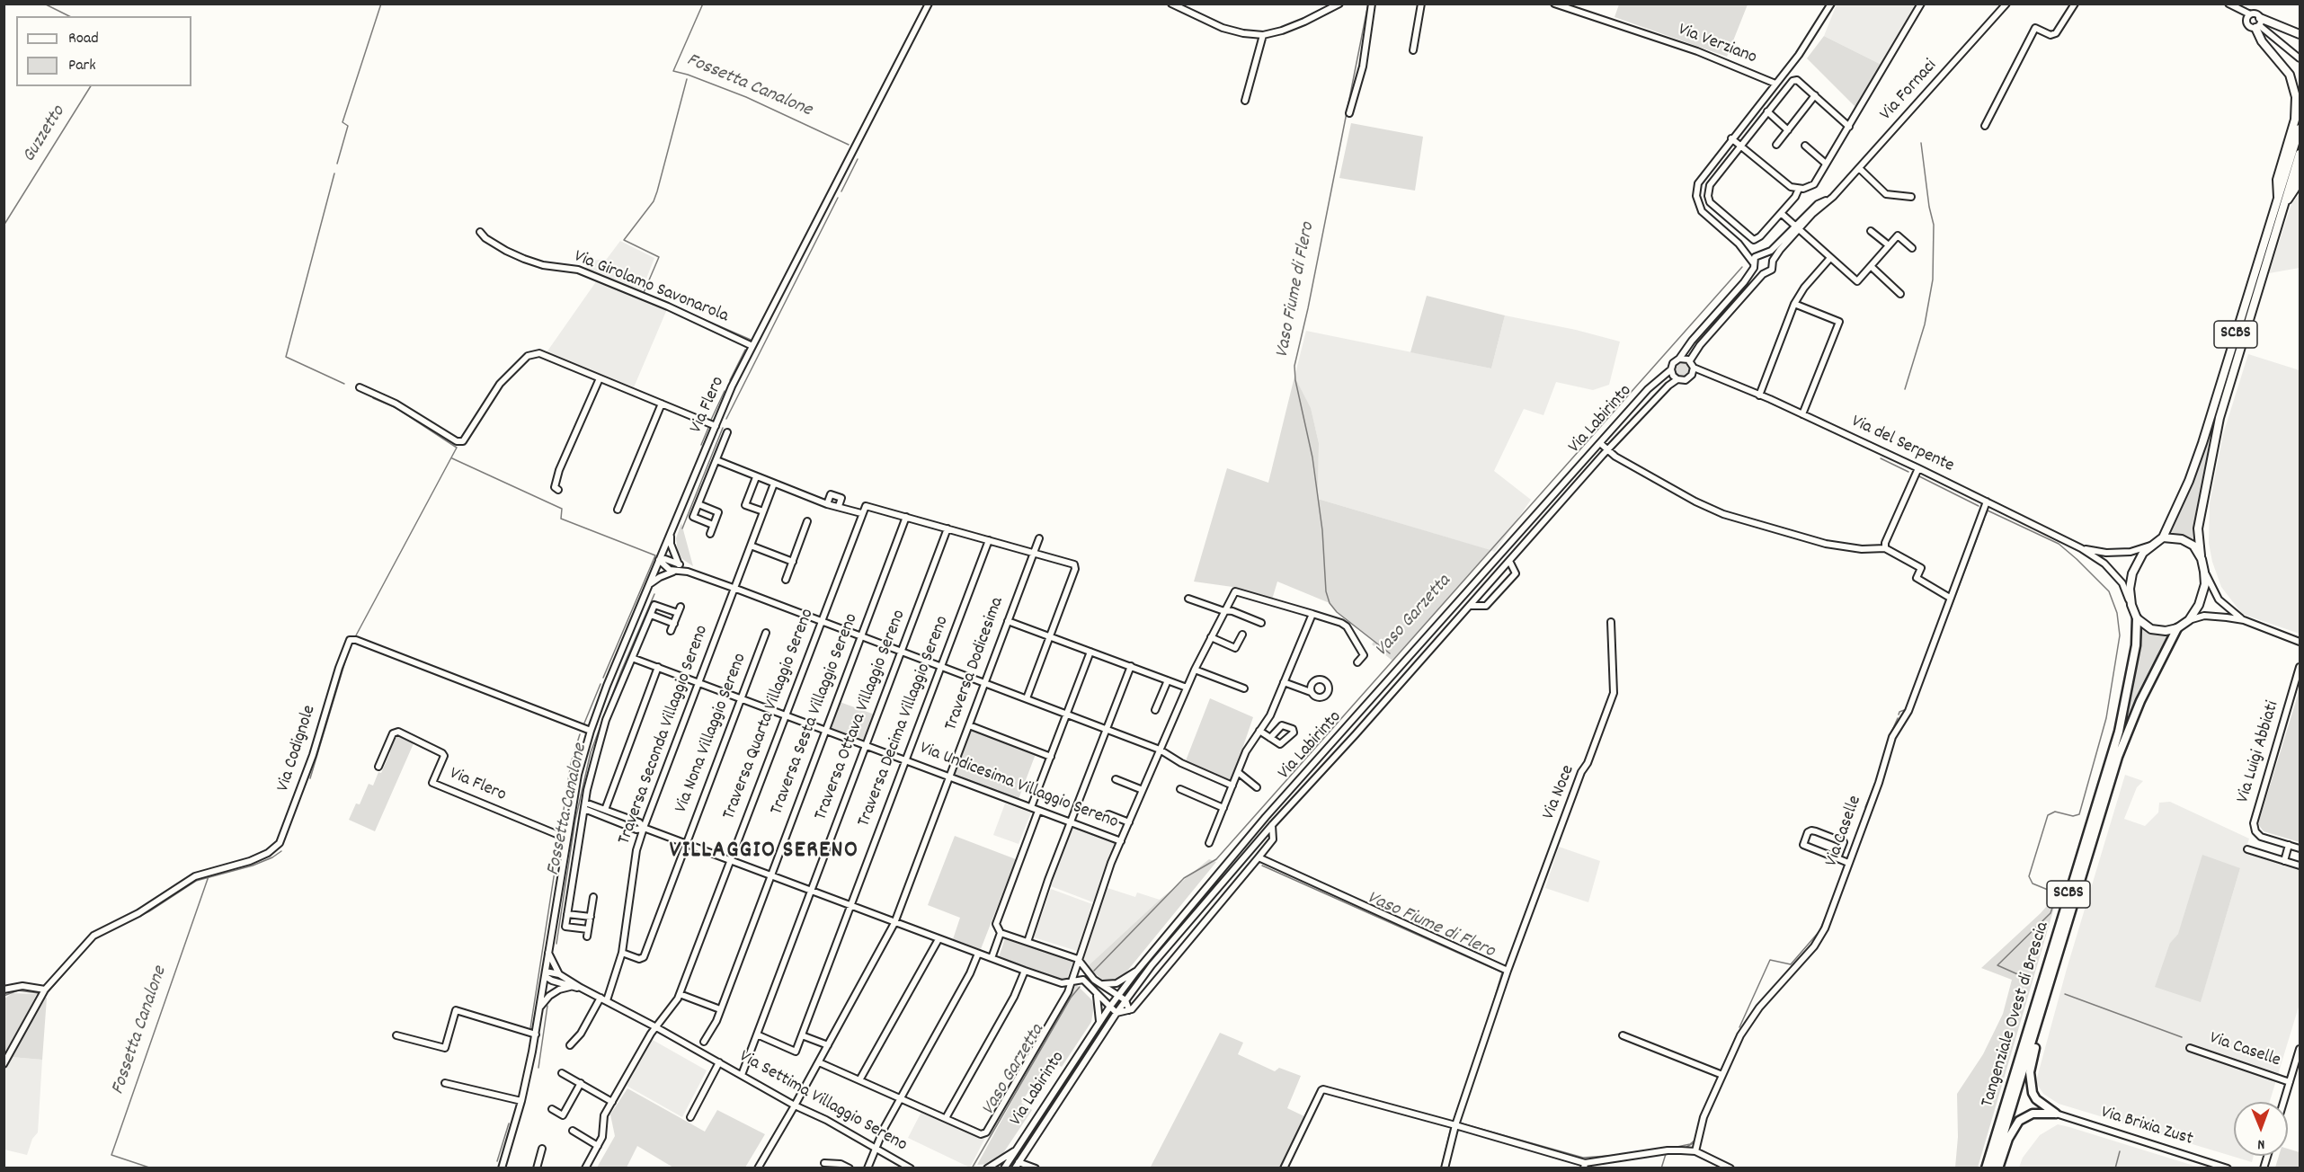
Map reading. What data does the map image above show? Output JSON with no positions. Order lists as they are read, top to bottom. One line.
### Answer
{"streets":{"highway":["SCBS","Tangenziale Ovest di Brescia"],"street":["Via Verziano","Via Fornaci","Via Girolamo Savonarola","Via Flero","Via Labirinto","Via del Serpente","Traversa Dodicesima","Traversa Quarta Villaggio Sereno","Traversa Sesta Villaggio Sereno","Traversa Ottava Villaggio Sereno","Traversa Decima Villaggio Sereno","Via Nona Villaggio Sereno","Traversa Seconda Villaggio Sereno","Via Codignole","Via Luigi Abbiati","Via Undicesima Villaggio Sereno","Via Noce","Via Caselle","Via Settima Villaggio Sereno","Via Brixia Zust"]},"crossings":[["Via Fornaci","Via Labirinto"],["Via Fornaci","Via del Serpente"],["Via Girolamo Savonarola","Via Flero"],["Via Flero","Via Codignole"],["Via Flero","Via Settima Villaggio Sereno"],["Via Labirinto","Via del Serpente"],["Via del Serpente","Via Caselle"],["Via del Serpente","Tangenziale Ovest di Brescia"],["Traversa Dodicesima","Via Undicesima Villaggio Sereno"],["Traversa Dodicesima","Via Settima Villaggio Sereno"],["Traversa Quarta Villaggio Sereno","Traversa Sesta Villaggio Sereno"],["Traversa Quarta Villaggio Sereno","Via Undicesima Villaggio Sereno"],["Traversa Quarta Villaggio Sereno","Via Settima Villaggio Sereno"],["Traversa Sesta Villaggio Sereno","Via Undicesima Villaggio Sereno"],["Traversa Ottava Villaggio Sereno","Traversa Decima Villaggio Sereno"],["Traversa Ottava Villaggio Sereno","Via Undicesima Villaggio Sereno"],["Traversa Ottava Villaggio Sereno","Via Settima Villaggio Sereno"],["Traversa Decima Villaggio Sereno","Via Undicesima Villaggio Sereno"],["Via Nona Villaggio Sereno","Traversa Seconda Villaggio Sereno"],["Via Nona Villaggio Sereno","Via Undicesima Villaggio Sereno"],["Traversa Seconda Villaggio Sereno","Via Undicesima Villaggio Sereno"],["Traversa Seconda Villaggio Sereno","Via Settima Villaggio Sereno"]],"districts":["VILLAGGIO SERENO"],"water":["Fossetta Canalone","Guzzetto","Vaso Fiume di Flero","Vaso Garzetta"],"legend":["Road","Park"],"north":"bottom"}
